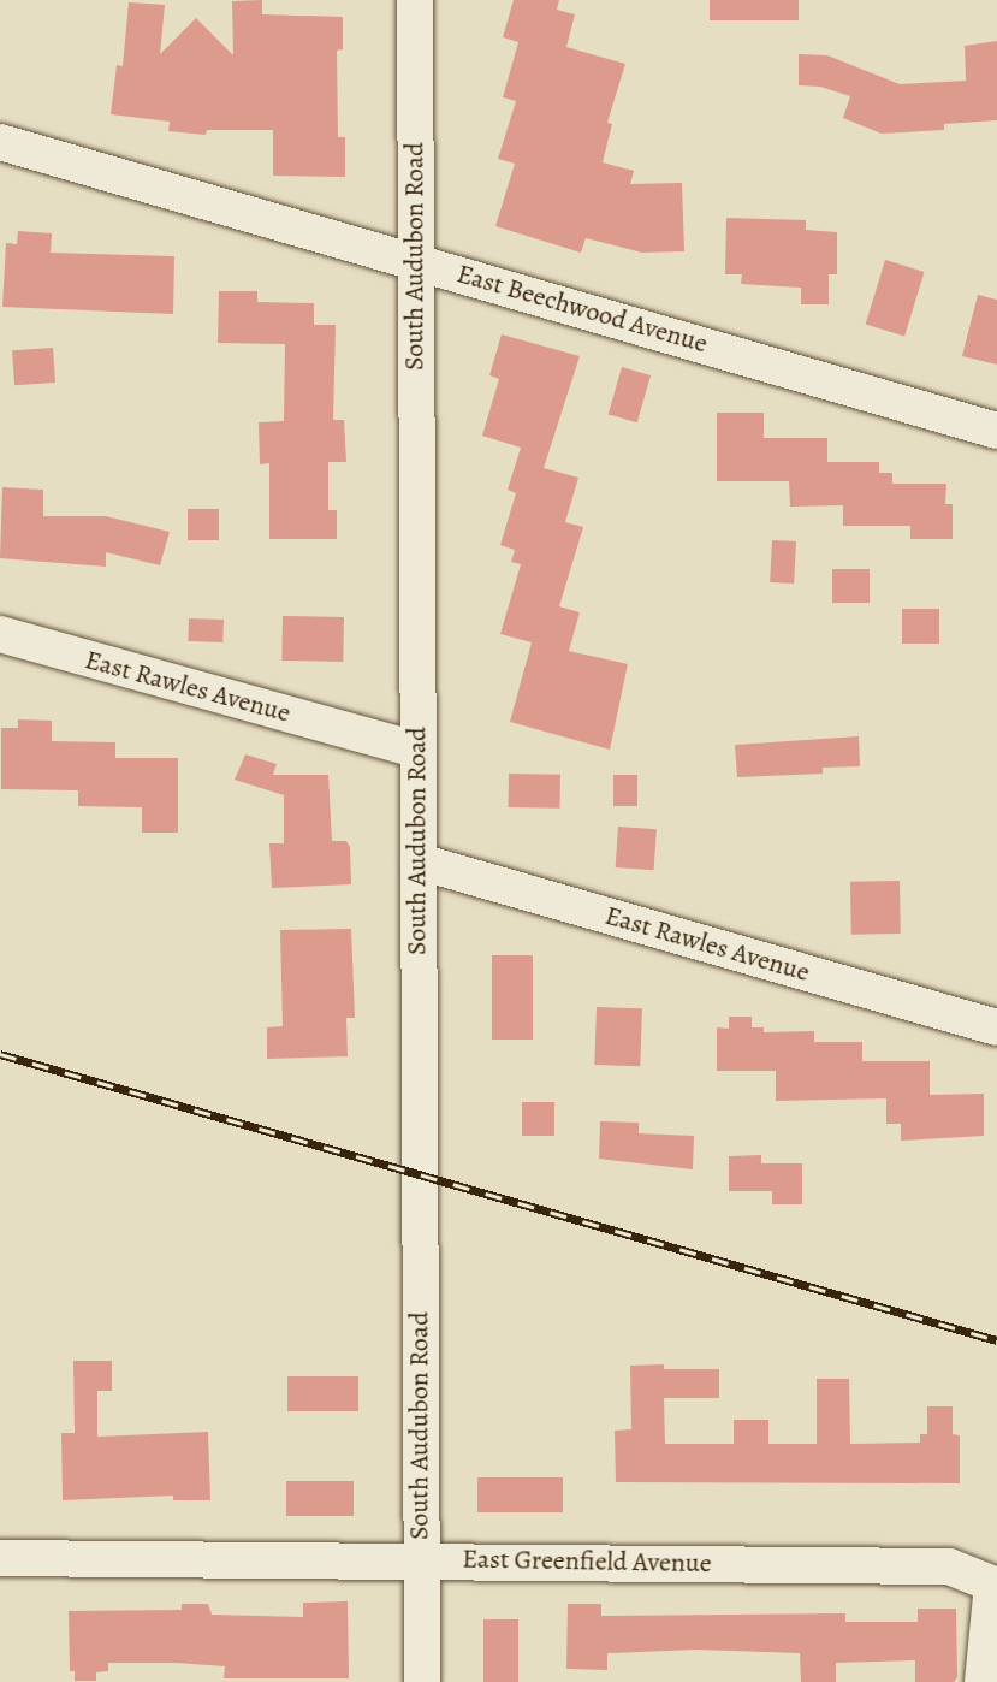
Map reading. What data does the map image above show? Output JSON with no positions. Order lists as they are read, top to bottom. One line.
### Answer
{"streets":{"street":["South Audubon Road","East Beechwood Avenue","East Rawles Avenue","East Greenfield Avenue"]},"crossings":[["South Audubon Road","East Beechwood Avenue"],["South Audubon Road","East Rawles Avenue"],["South Audubon Road","East Greenfield Avenue"]]}
